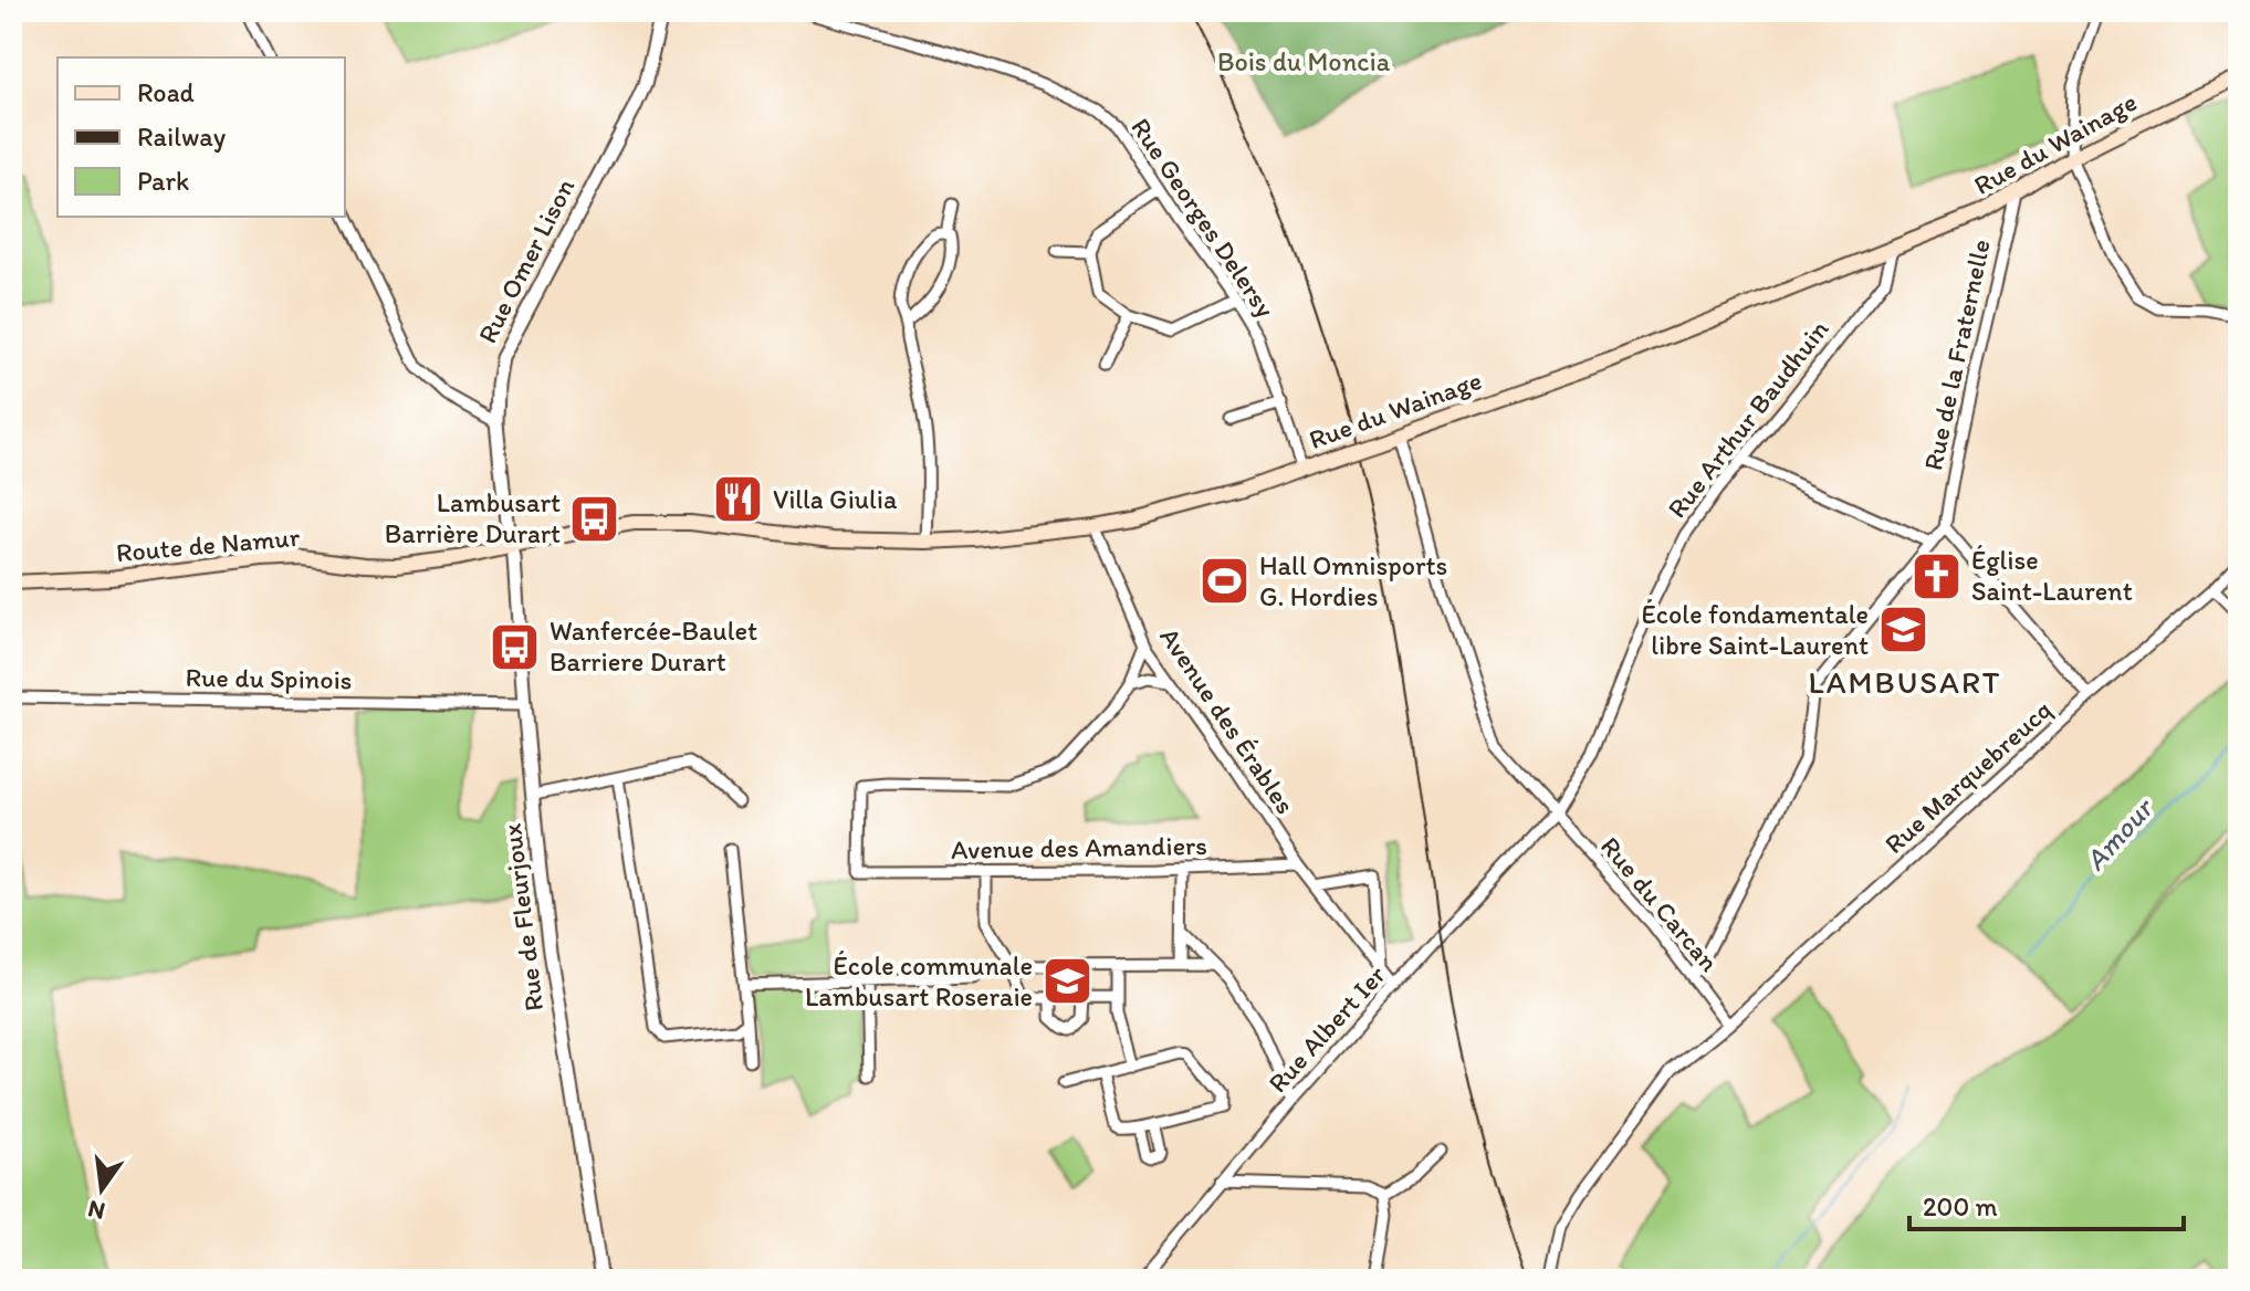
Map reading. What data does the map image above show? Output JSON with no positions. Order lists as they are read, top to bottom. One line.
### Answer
{"streets":{"main road":["Rue du Wainage","Route de Namur"],"street":["Rue Georges Delersy","Rue Omer Lison","Rue de la Fraternelle","Rue Arthur Baudhuin","Rue du Spinois","Avenue des Érables","Rue Marquebreucq","Avenue des Amandiers","Rue du Carcan","Rue de Fleurjoux","Rue Albert Ier"]},"crossings":[["Rue du Wainage","Rue Georges Delersy"],["Rue du Wainage","Rue Omer Lison"],["Rue du Wainage","Rue de la Fraternelle"],["Rue du Wainage","Rue Arthur Baudhuin"],["Rue du Wainage","Route de Namur"],["Rue du Wainage","Avenue des Érables"],["Rue du Wainage","Rue du Carcan"],["Rue du Wainage","Rue de Fleurjoux"],["Rue Omer Lison","Route de Namur"],["Rue Omer Lison","Rue de Fleurjoux"],["Rue Arthur Baudhuin","Rue du Carcan"],["Rue Arthur Baudhuin","Rue Albert Ier"],["Route de Namur","Rue de Fleurjoux"],["Rue du Spinois","Rue de Fleurjoux"],["Avenue des Érables","Avenue des Amandiers"],["Avenue des Érables","Rue Albert Ier"],["Rue Marquebreucq","Rue du Carcan"],["Rue du Carcan","Rue Albert Ier"]],"districts":["LAMBUSART"],"water":["Amour"],"parks":["Bois du Moncia"],"places":{"restaurant":["Villa Giulia"],"bus stop":["Lambusart Barrière Durart","Wanfercée-Baulet Barriere Durart"],"church":["Église Saint-Laurent"],"sports":["Hall Omnisports G. Hordies"],"school or university":["École fondamentale libre Saint-Laurent","École communale Lambusart Roseraie"]},"legend":["Road","Railway","Park"],"scale_bar":"200 m","north":"bottom"}
